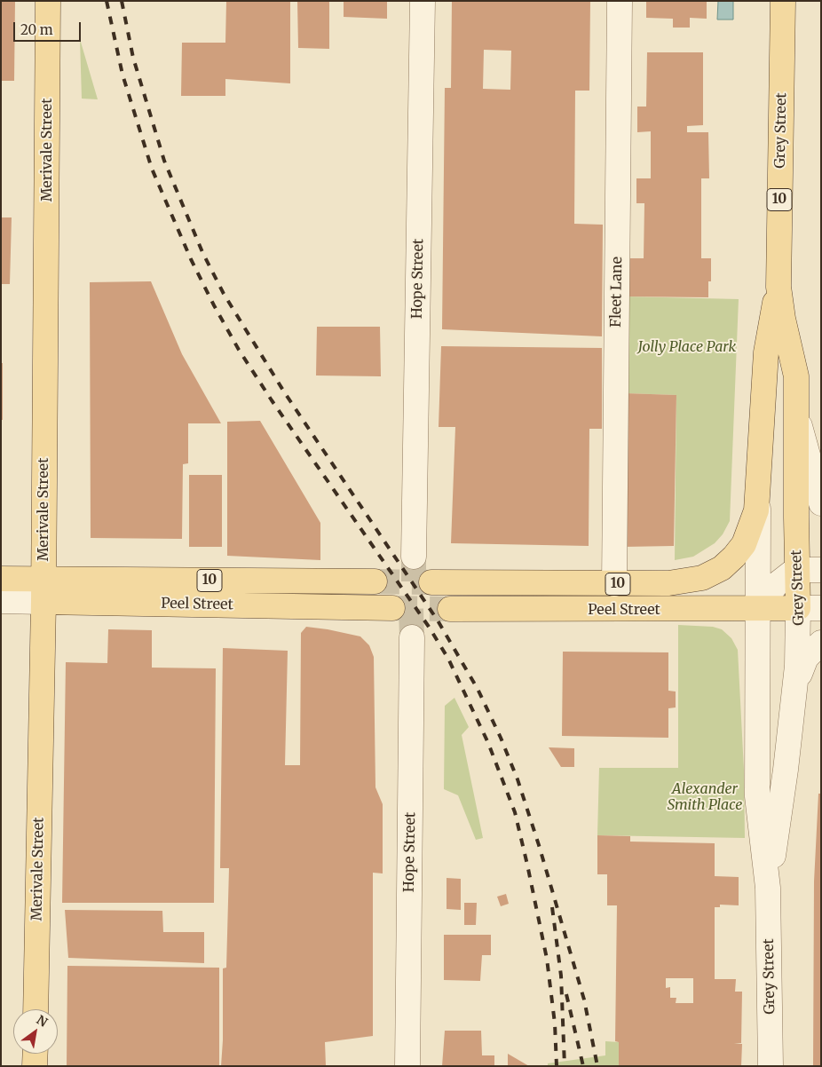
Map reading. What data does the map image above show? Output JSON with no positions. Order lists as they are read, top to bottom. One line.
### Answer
{"streets":{"main road":["Grey Street","Merivale Street","10","Peel Street"],"street":["Hope Street","Fleet Lane"]},"crossings":[["Grey Street","Peel Street"],["Merivale Street","Peel Street"],["Fleet Lane","Peel Street"]],"parks":["Jolly Place Park","Alexander Smith Place"],"scale_bar":"20 m","north":"top right"}
